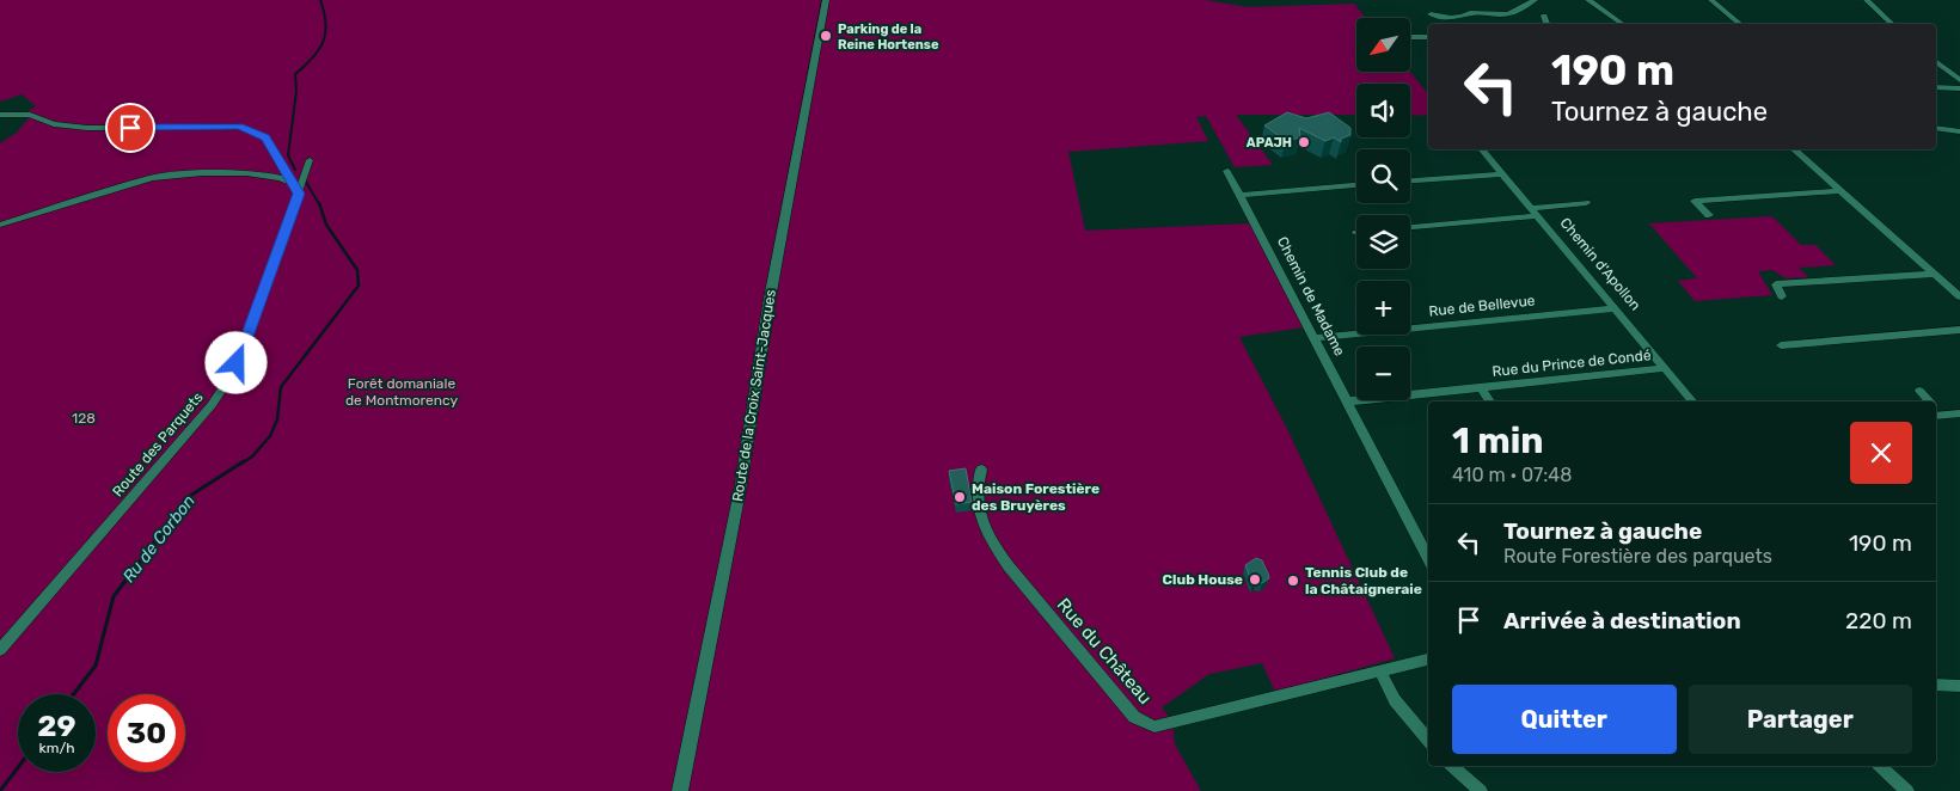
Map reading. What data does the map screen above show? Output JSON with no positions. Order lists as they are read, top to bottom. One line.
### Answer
{"streets":{"street":["Chemin d'Apollon","Chemin de Madame","Rue de Bellevue","Rue du Prince de Condé","Route de la Croix Saint-Jacques","Route des Parquets","Rue du Château"]},"crossings":[["Chemin d'Apollon","Rue de Bellevue"],["Chemin d'Apollon","Rue du Prince de Condé"],["Chemin de Madame","Rue de Bellevue"],["Chemin de Madame","Rue du Prince de Condé"]],"water":["Ru de Corbon"],"parks":["Forêt domaniale de Montmorency","128"],"places":["Parking de la Reine Hortense","APAJH","Maison Forestière des Bruyères","Club House","Tennis Club de la Châtaigneraie"],"north":"bottom left","page":{"map_buttons":["+","−"],"turn":["190 m","Tournez à gauche"],"heading":["1 min","410 m · 07:48"],"list":[{"name":"Tournez à gauche","note":"Route Forestière des parquets","value":"190 m"},{"name":"Arrivée à destination","value":"220 m"}],"buttons":["Quitter","Partager"],"speed":"29 km/h","limit":"30"}}
